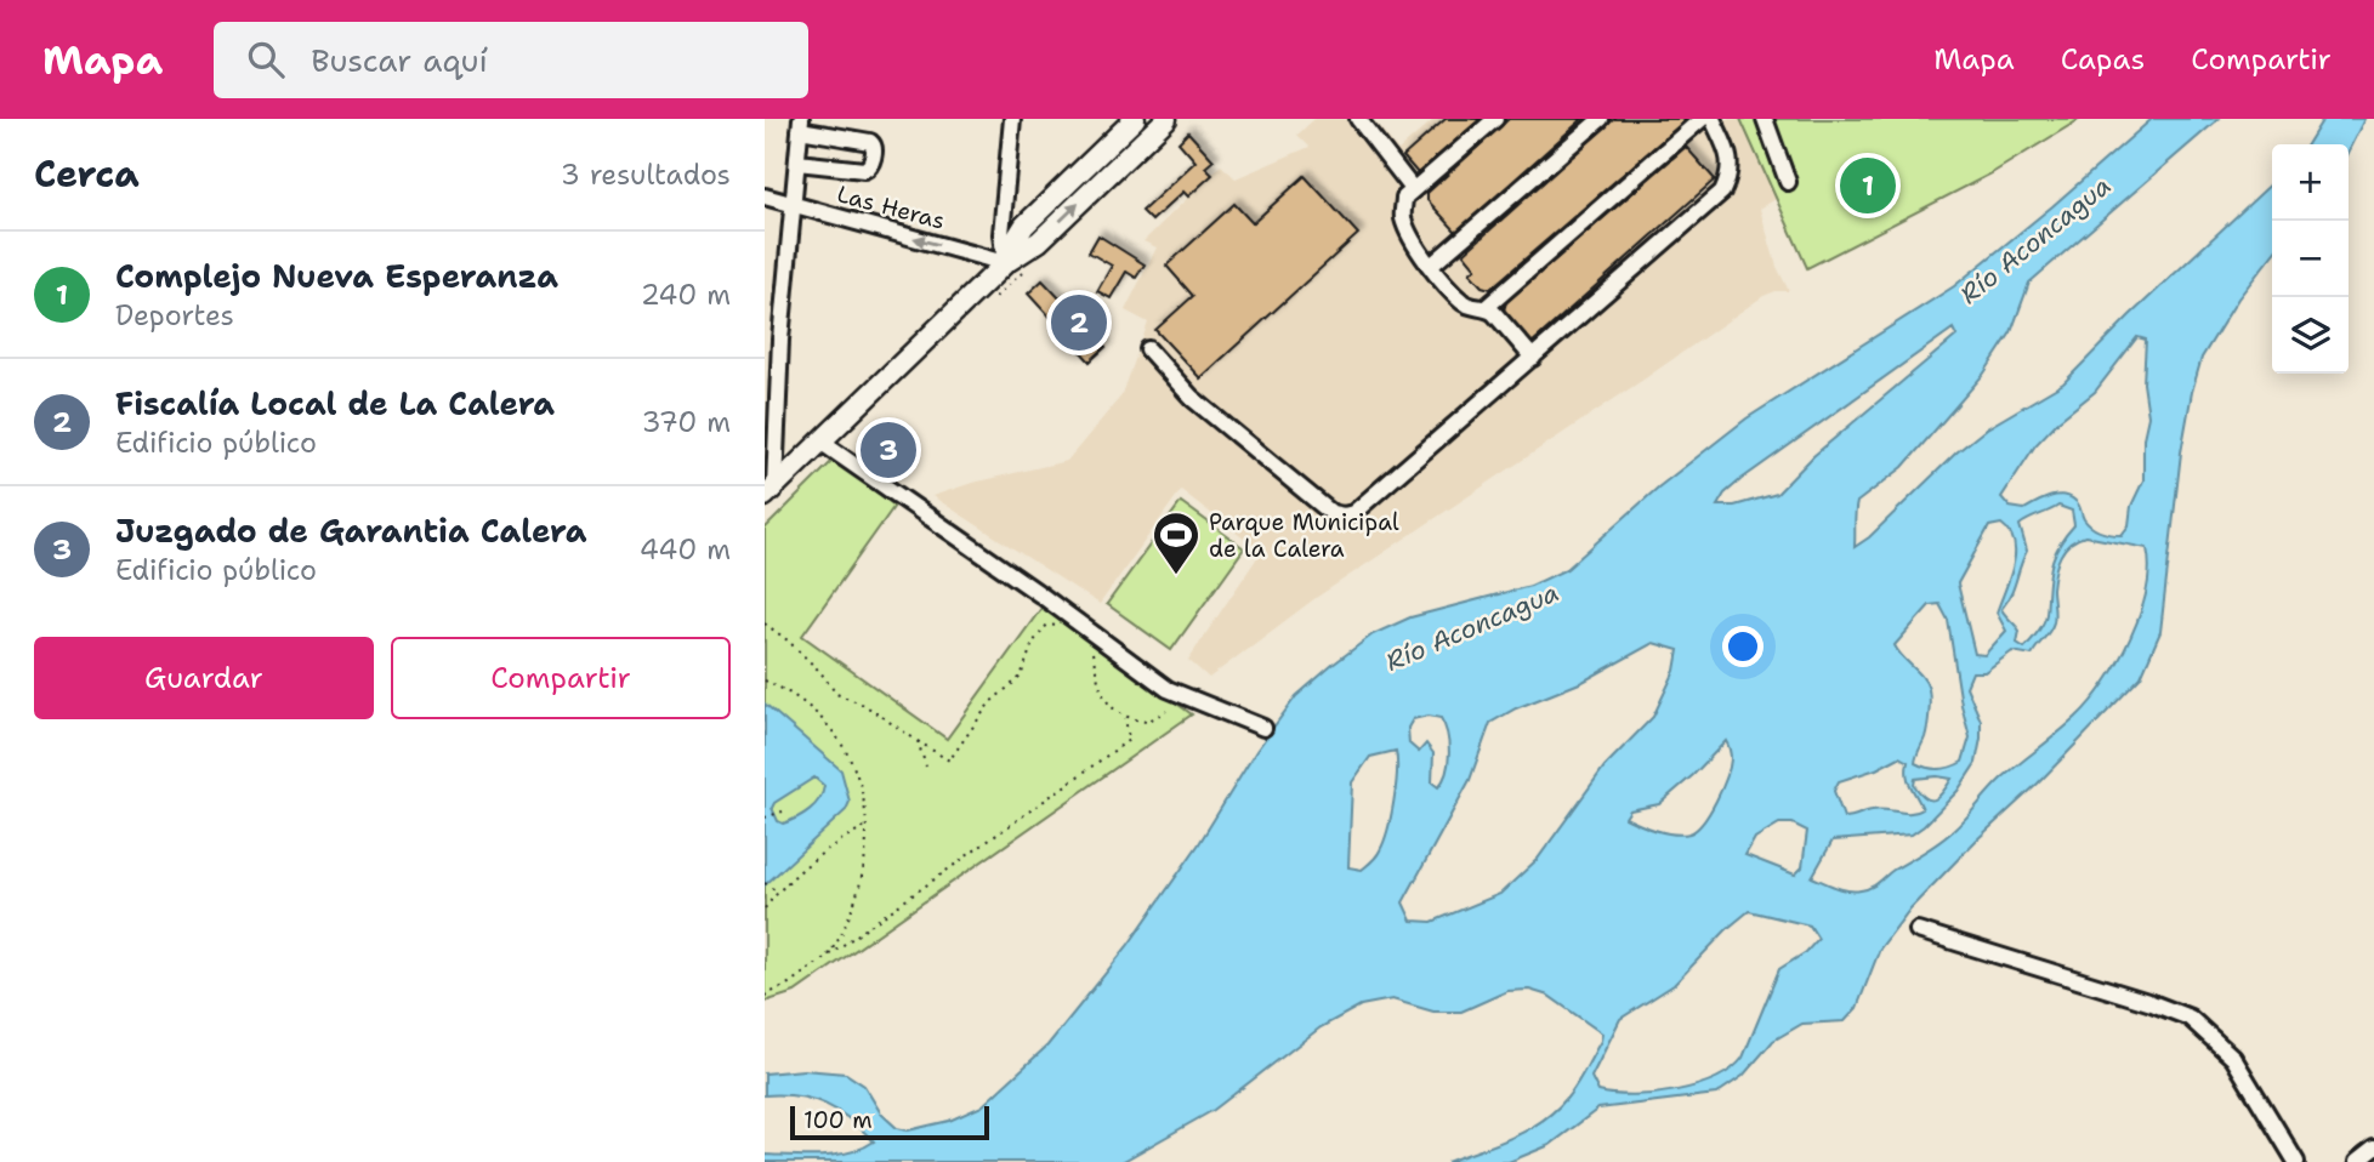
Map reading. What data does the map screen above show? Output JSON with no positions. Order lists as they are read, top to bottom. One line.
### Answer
{"streets":{"street":["Las Heras"]},"one_way":["Las Heras"],"water":["Río Aconcagua"],"places":{"sports":["Parque Municipal de la Calera"]},"scale_bar":"100 m","page":{"header":"Mapa","search":"Buscar aquí","nav":["Mapa","Capas","Compartir"],"heading":["Cerca","3 resultados"],"map_buttons":["+","−"],"pins":["1","2","3"],"list":[{"mark":"1","name":"Complejo Nueva Esperanza","note":"Deportes","value":"240 m"},{"mark":"2","name":"Fiscalía Local de La Calera","note":"Edificio público","value":"370 m"},{"mark":"3","name":"Juzgado de Garantia Calera","note":"Edificio público","value":"440 m"}],"buttons":["Guardar","Compartir"],"scale":"100 m"}}
